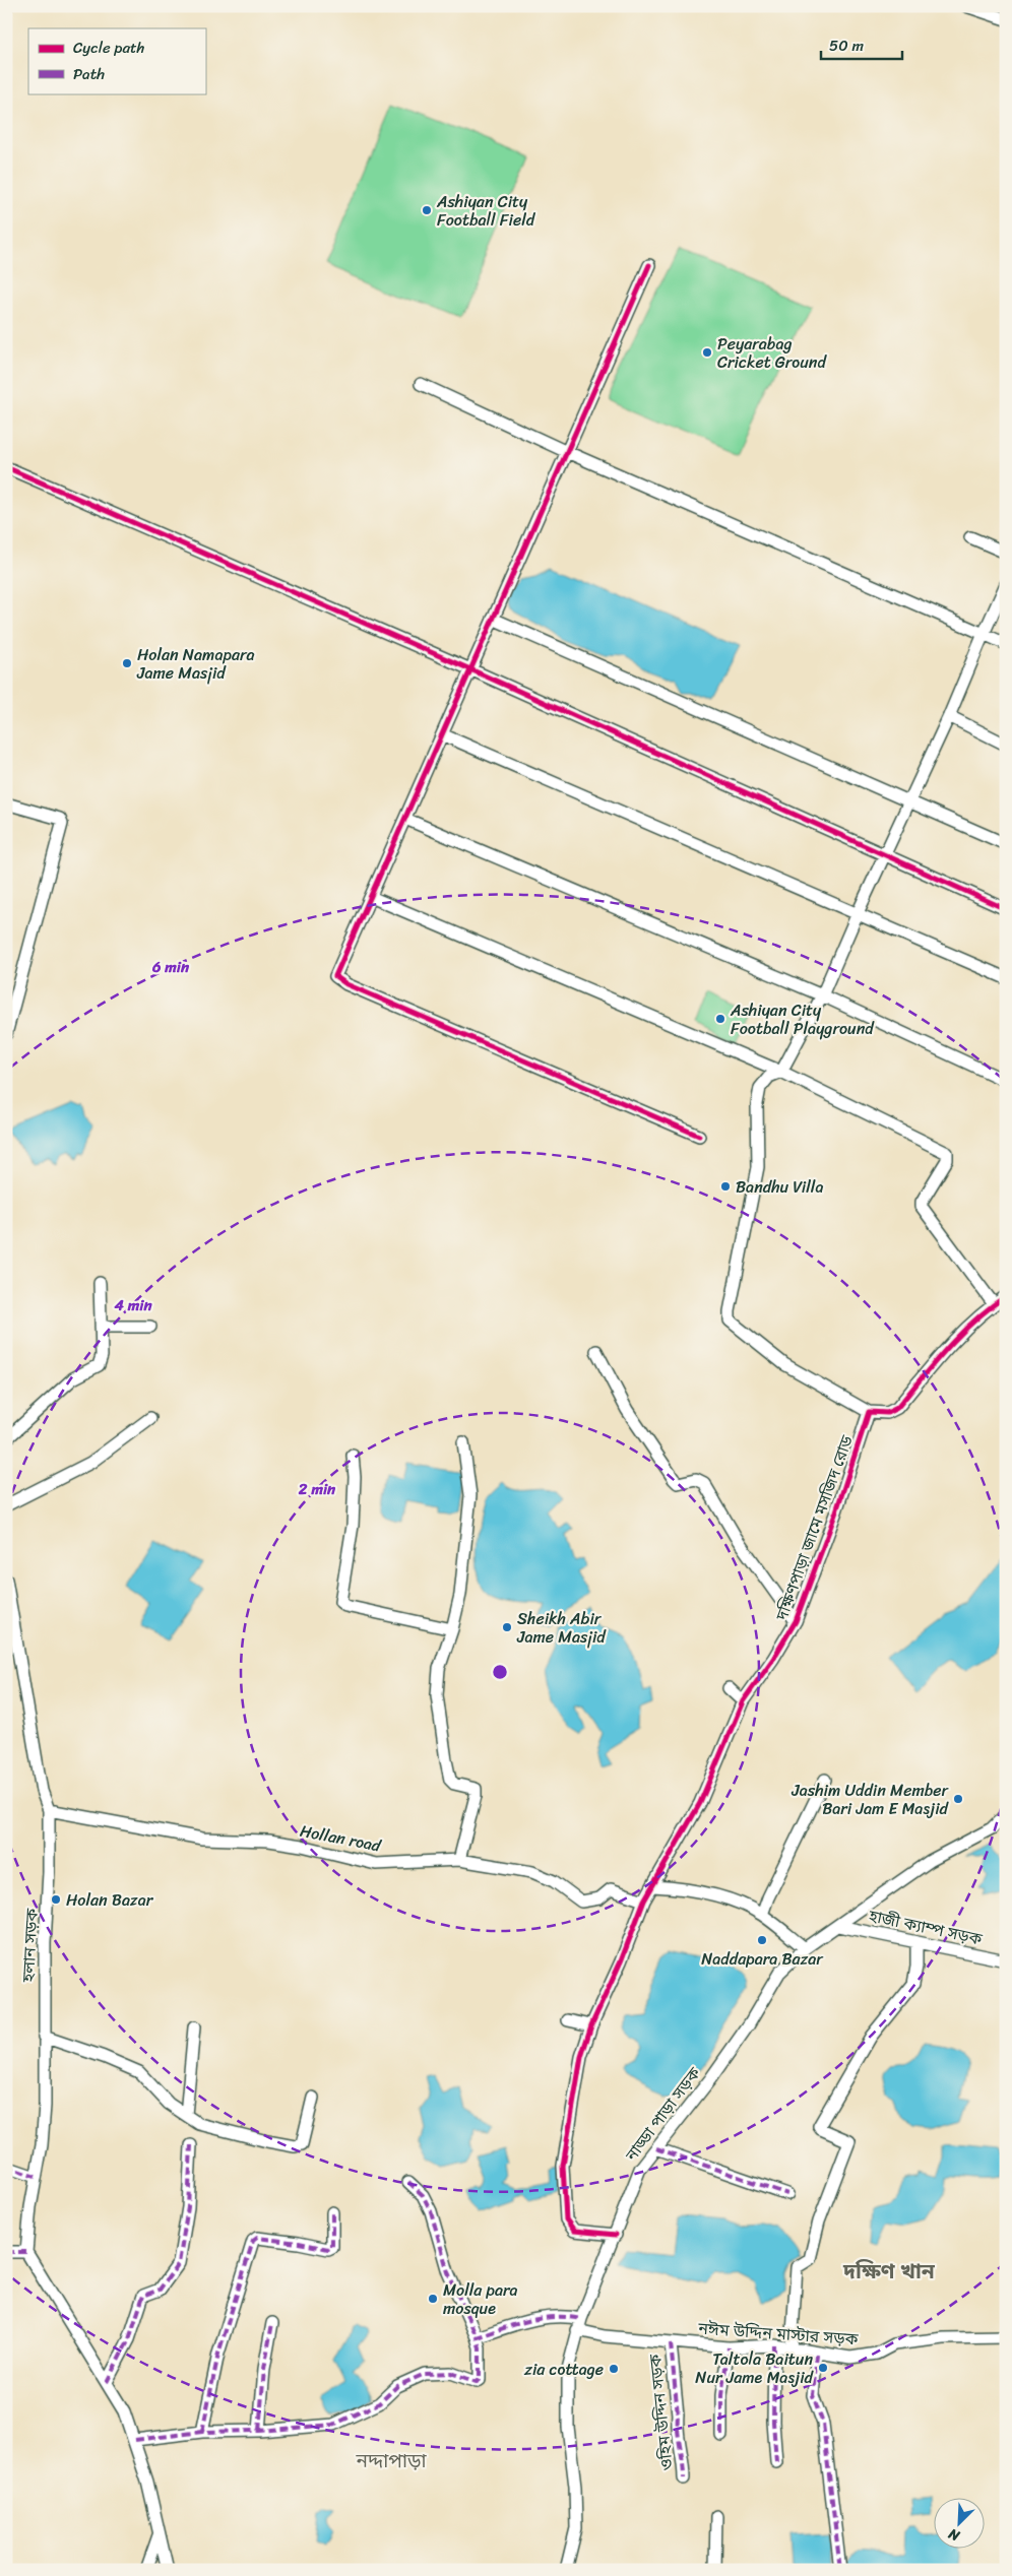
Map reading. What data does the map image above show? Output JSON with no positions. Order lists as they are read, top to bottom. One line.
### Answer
{"streets":{"street":["দক্ষিণপাড়া জামে মসজিদ রোড","Hollan road","হাজী ক্যাম্প সড়ক","হলান সড়ক","নাড্ডা পাড়া সড়ক","নঈম উদ্দিন মাস্টার সড়ক","ওহিম উদ্দিন সড়ক"]},"crossings":[["দক্ষিণপাড়া জামে মসজিদ রোড","Hollan road"],["দক্ষিণপাড়া জামে মসজিদ রোড","নাড্ডা পাড়া সড়ক"],["Hollan road","হলান সড়ক"],["হাজী ক্যাম্প সড়ক","নাড্ডা পাড়া সড়ক"],["নাড্ডা পাড়া সড়ক","নঈম উদ্দিন মাস্টার সড়ক"],["নঈম উদ্দিন মাস্টার সড়ক","ওহিম উদ্দিন সড়ক"]],"districts":["দক্ষিণ খান","নদ্দাপাড়া"],"places":["Ashiyan City Football Field","Peyarabag Cricket Ground","Holan Namapara Jame Masjid","Ashiyan City Football Playground","Bandhu Villa","Sheikh Abir Jame Masjid","Jashim Uddin Member Bari Jam E Masjid","Holan Bazar","Naddapara Bazar","Molla para mosque","Taltola Baitun Nur Jame Masjid","zia cottage"],"legend":["Cycle path","Path"],"scale_bar":"50 m","north":"bottom left","rings":["6 min","4 min","2 min"]}
